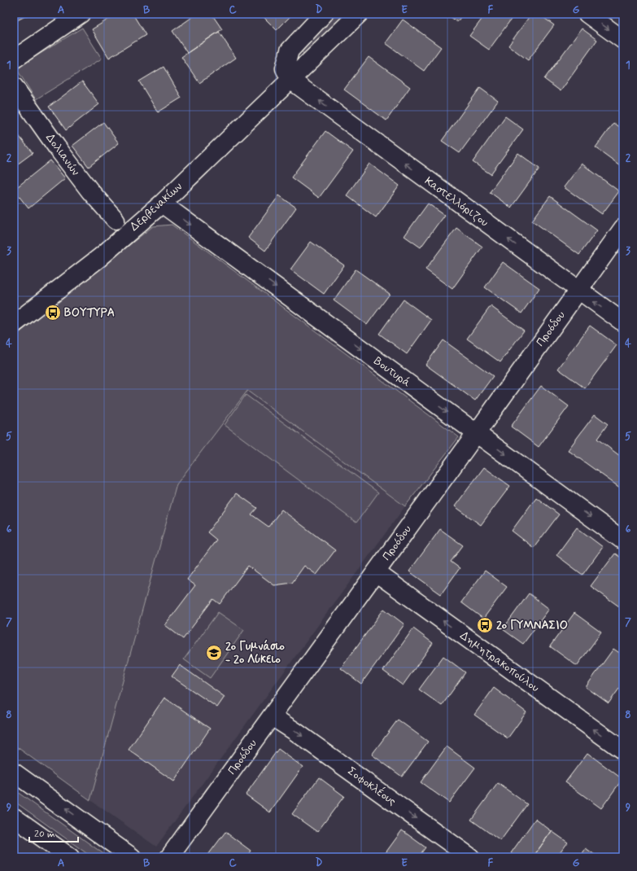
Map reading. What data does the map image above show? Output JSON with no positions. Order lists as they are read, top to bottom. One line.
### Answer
{"streets":{"street":["Δολιανών","Καστελλόριζου","Δερβενακίων","Προόδου","Βουτυρά","Δημητρακοπούλου","Σοφοκλέους"]},"crossings":[["Καστελλόριζου","Δερβενακίων"],["Καστελλόριζου","Προόδου"],["Δερβενακίων","Βουτυρά"],["Προόδου","Βουτυρά"],["Προόδου","Δημητρακοπούλου"],["Προόδου","Σοφοκλέους"]],"one_way":["Καστελλόριζου","Βουτυρά","Δημητρακοπούλου","Σοφοκλέους"],"places":{"bus stop":["ΒΟΥΤΥΡΑ","2ο ΓΥΜΝΑΣΙΟ"],"school or university":["2ο Γυμνάσιο - 2ο Λύκειο"]},"scale_bar":"20 m","grid":{"columns":["A","B","C","D","E","F","G"],"rows":["1","2","3","4","5","6","7","8","9"]}}
